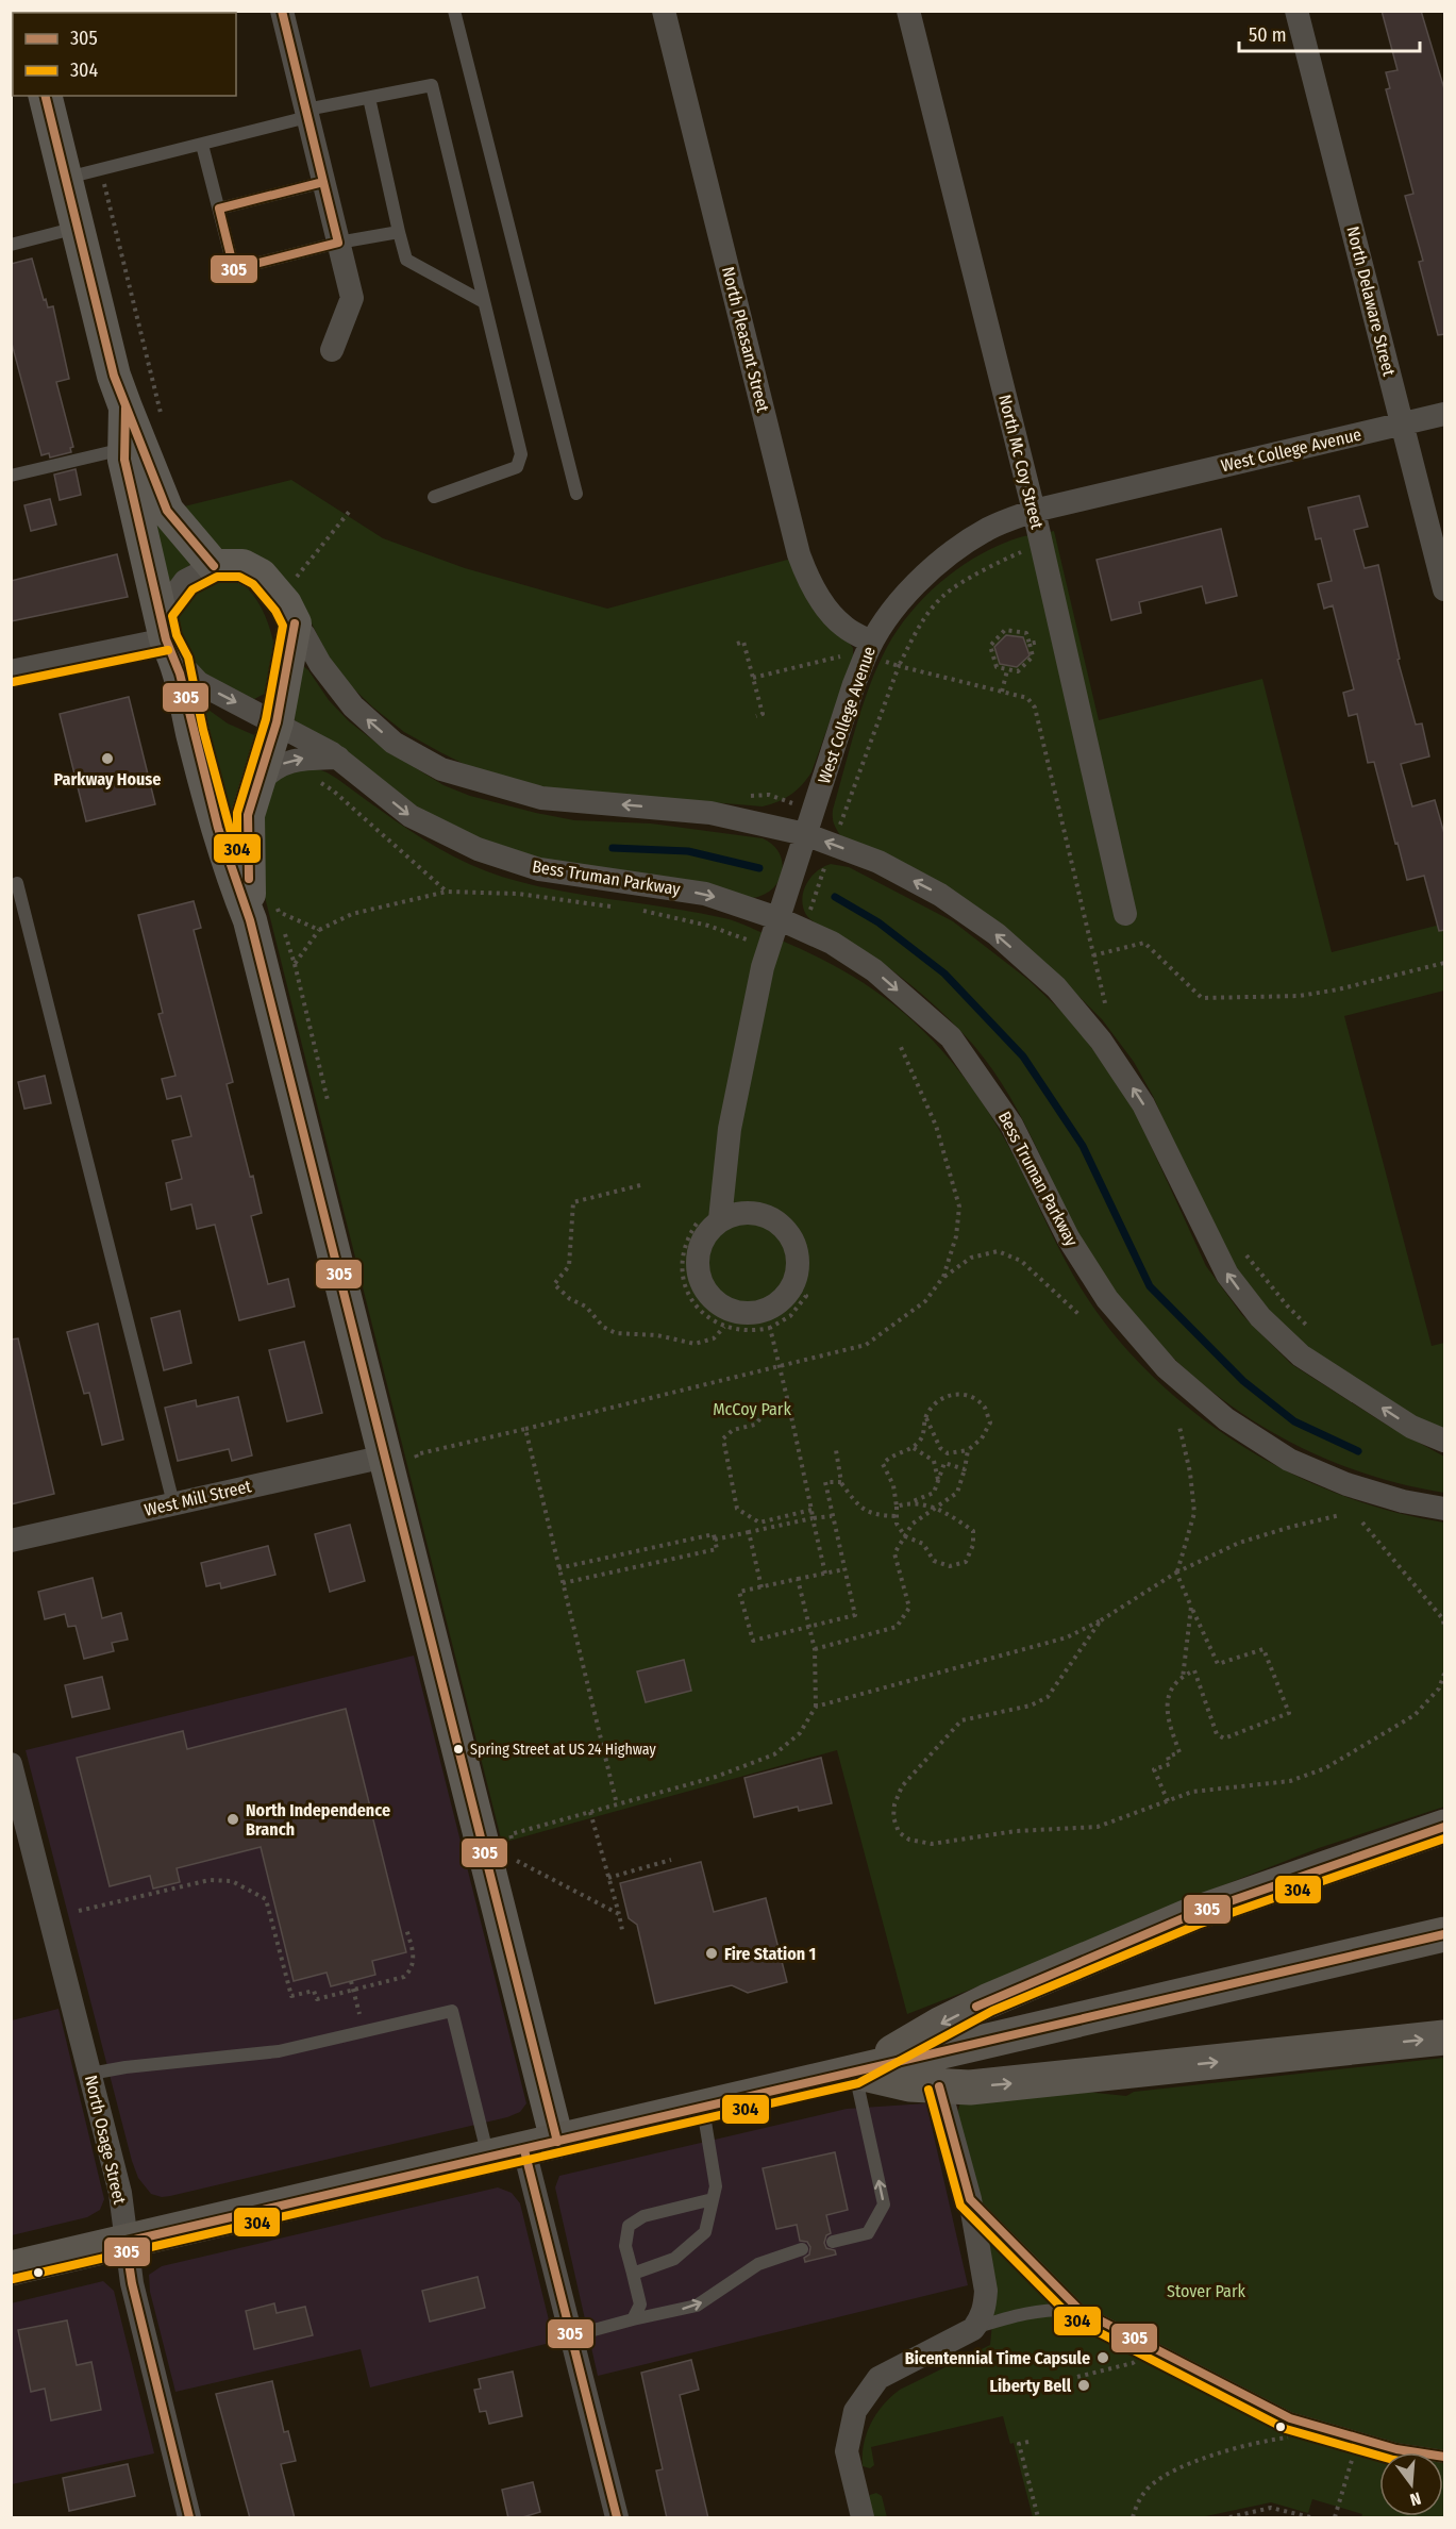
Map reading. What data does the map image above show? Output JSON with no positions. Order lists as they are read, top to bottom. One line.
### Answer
{"streets":{"street":["North Delaware Street","North Pleasant Street","West College Avenue","North Mc Coy Street","Bess Truman Parkway","West Mill Street","North Osage Street"]},"crossings":[["North Delaware Street","West College Avenue"],["North Pleasant Street","West College Avenue"],["West College Avenue","North Mc Coy Street"],["West College Avenue","Bess Truman Parkway"]],"parks":["McCoy Park","Stover Park"],"places":["Parkway House","Spring Street at US 24 Highway","North Independence Branch","Fire Station 1","Bicentennial Time Capsule","Liberty Bell"],"lines":["transit line 305","transit line 304"],"legend":["305","304"],"scale_bar":"50 m","north":"bottom"}
